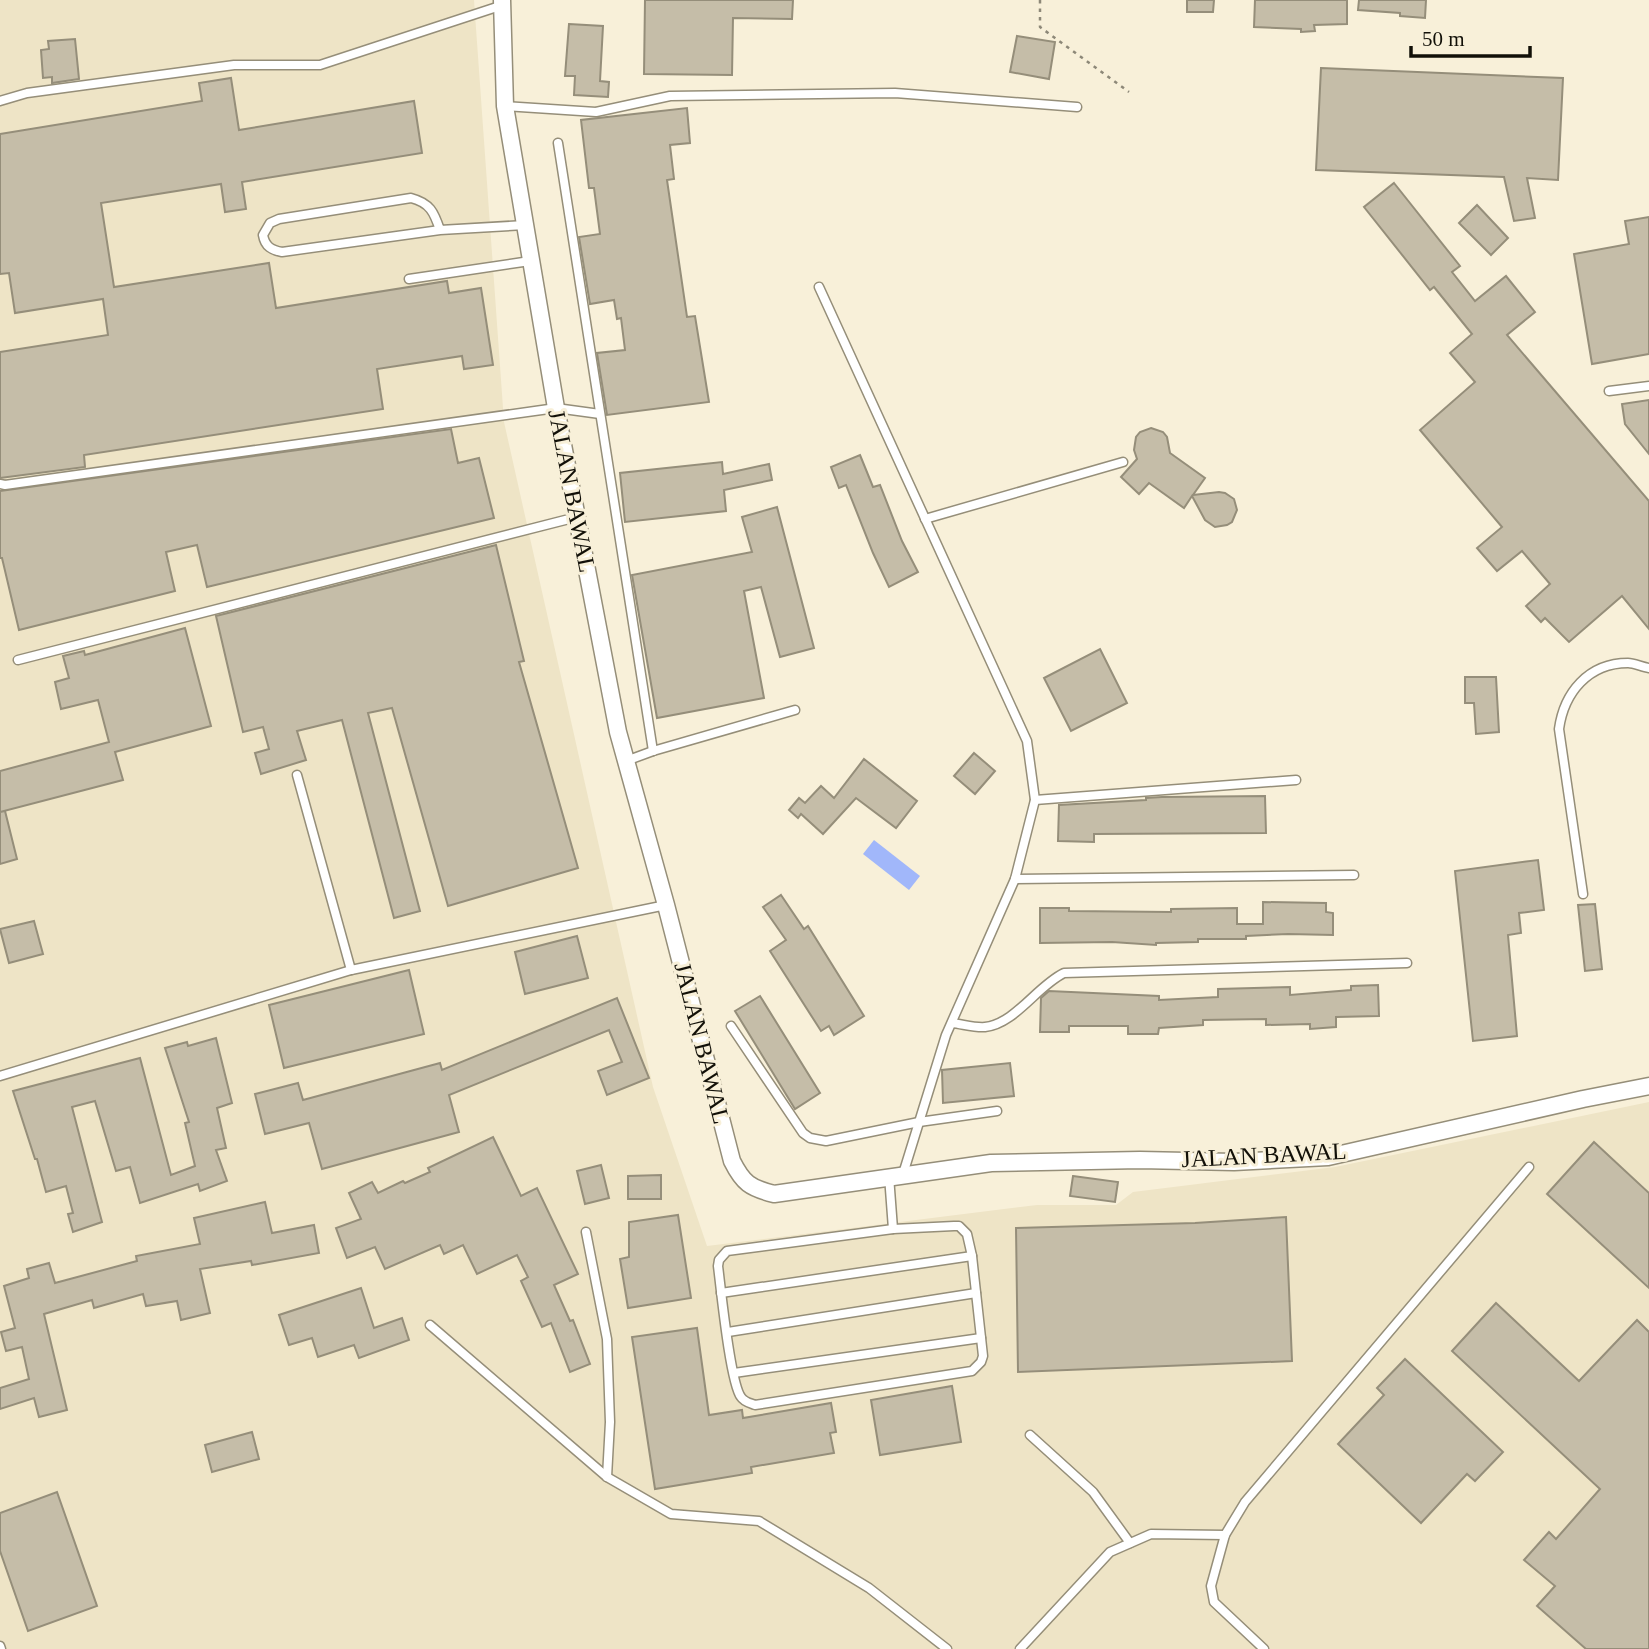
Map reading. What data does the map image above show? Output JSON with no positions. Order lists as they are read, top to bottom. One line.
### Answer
{"streets":{"street":["JALAN BAWAL"]},"scale_bar":"50 m"}
